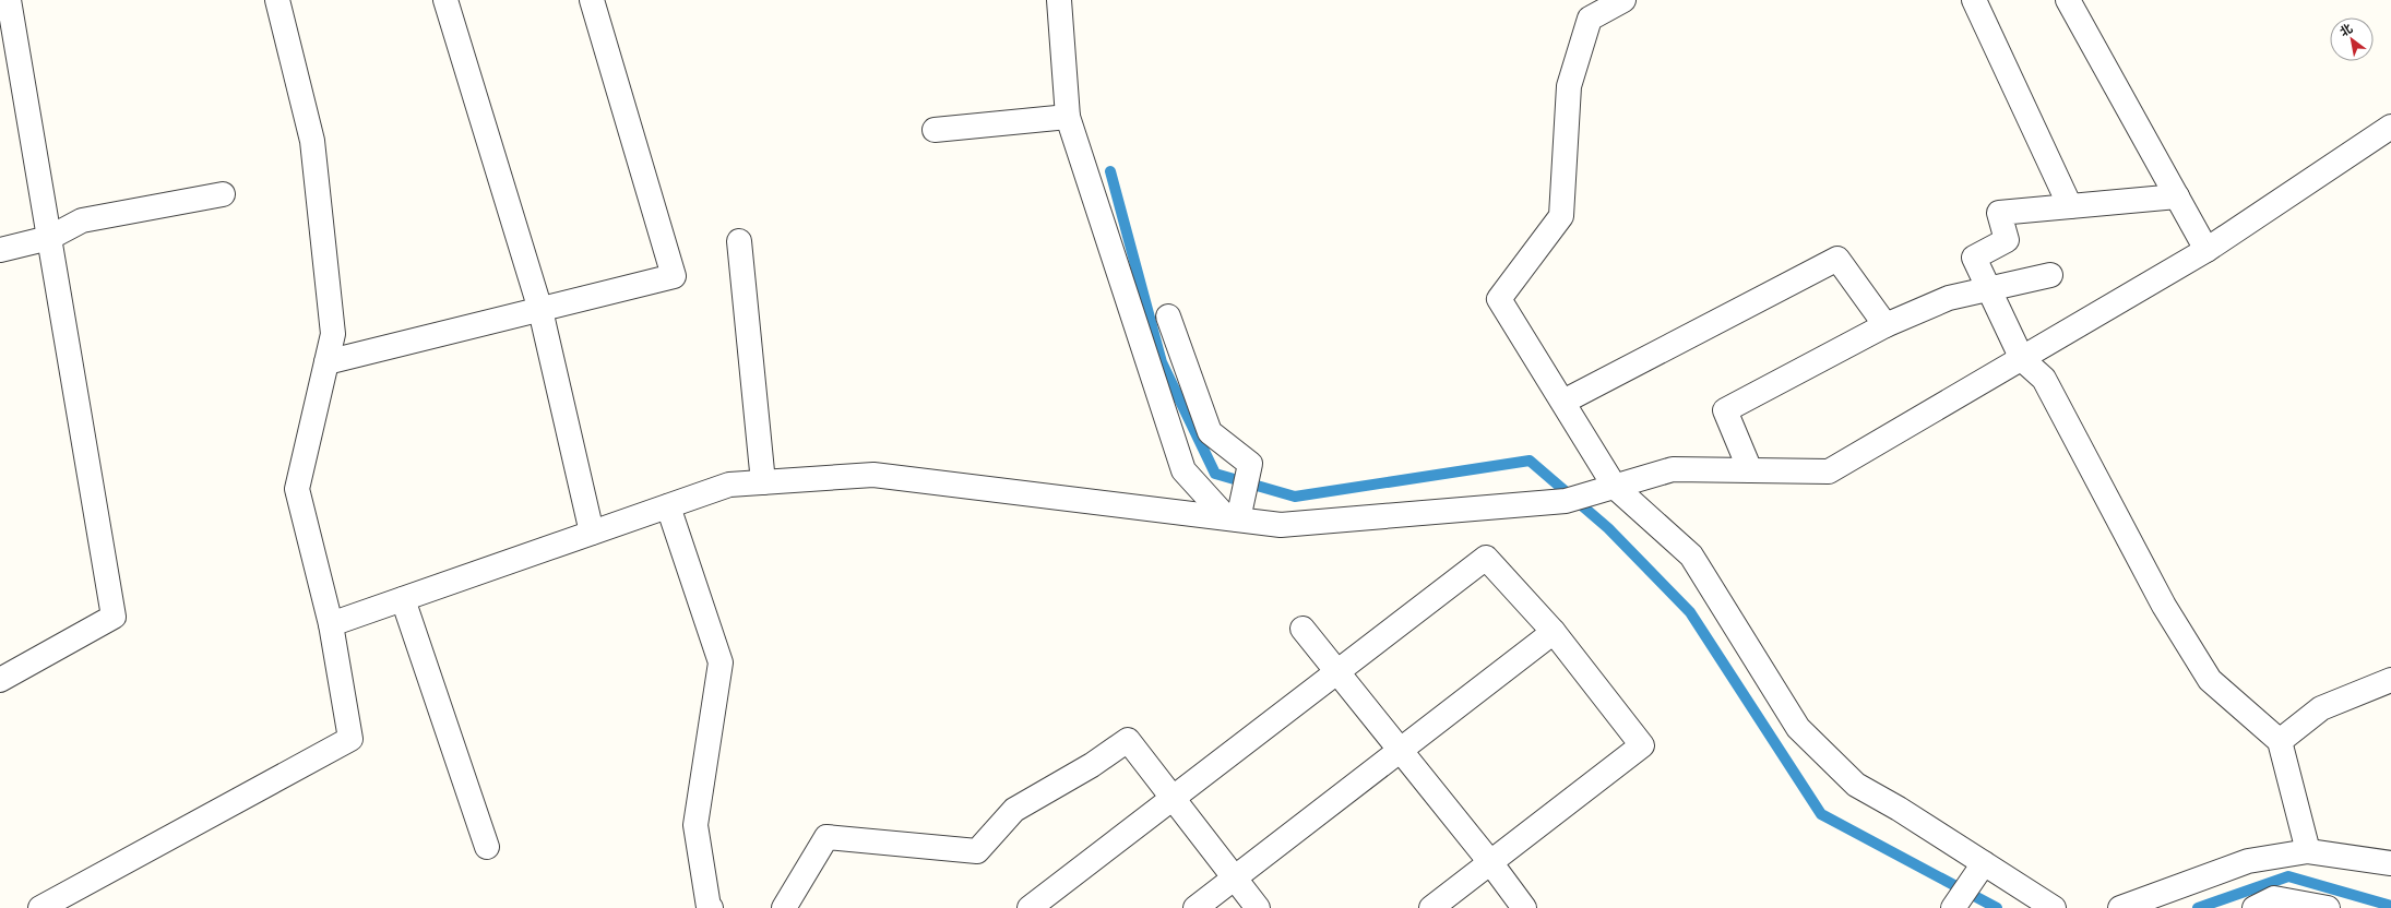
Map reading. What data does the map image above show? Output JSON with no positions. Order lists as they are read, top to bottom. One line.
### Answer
{"north":"top left"}
